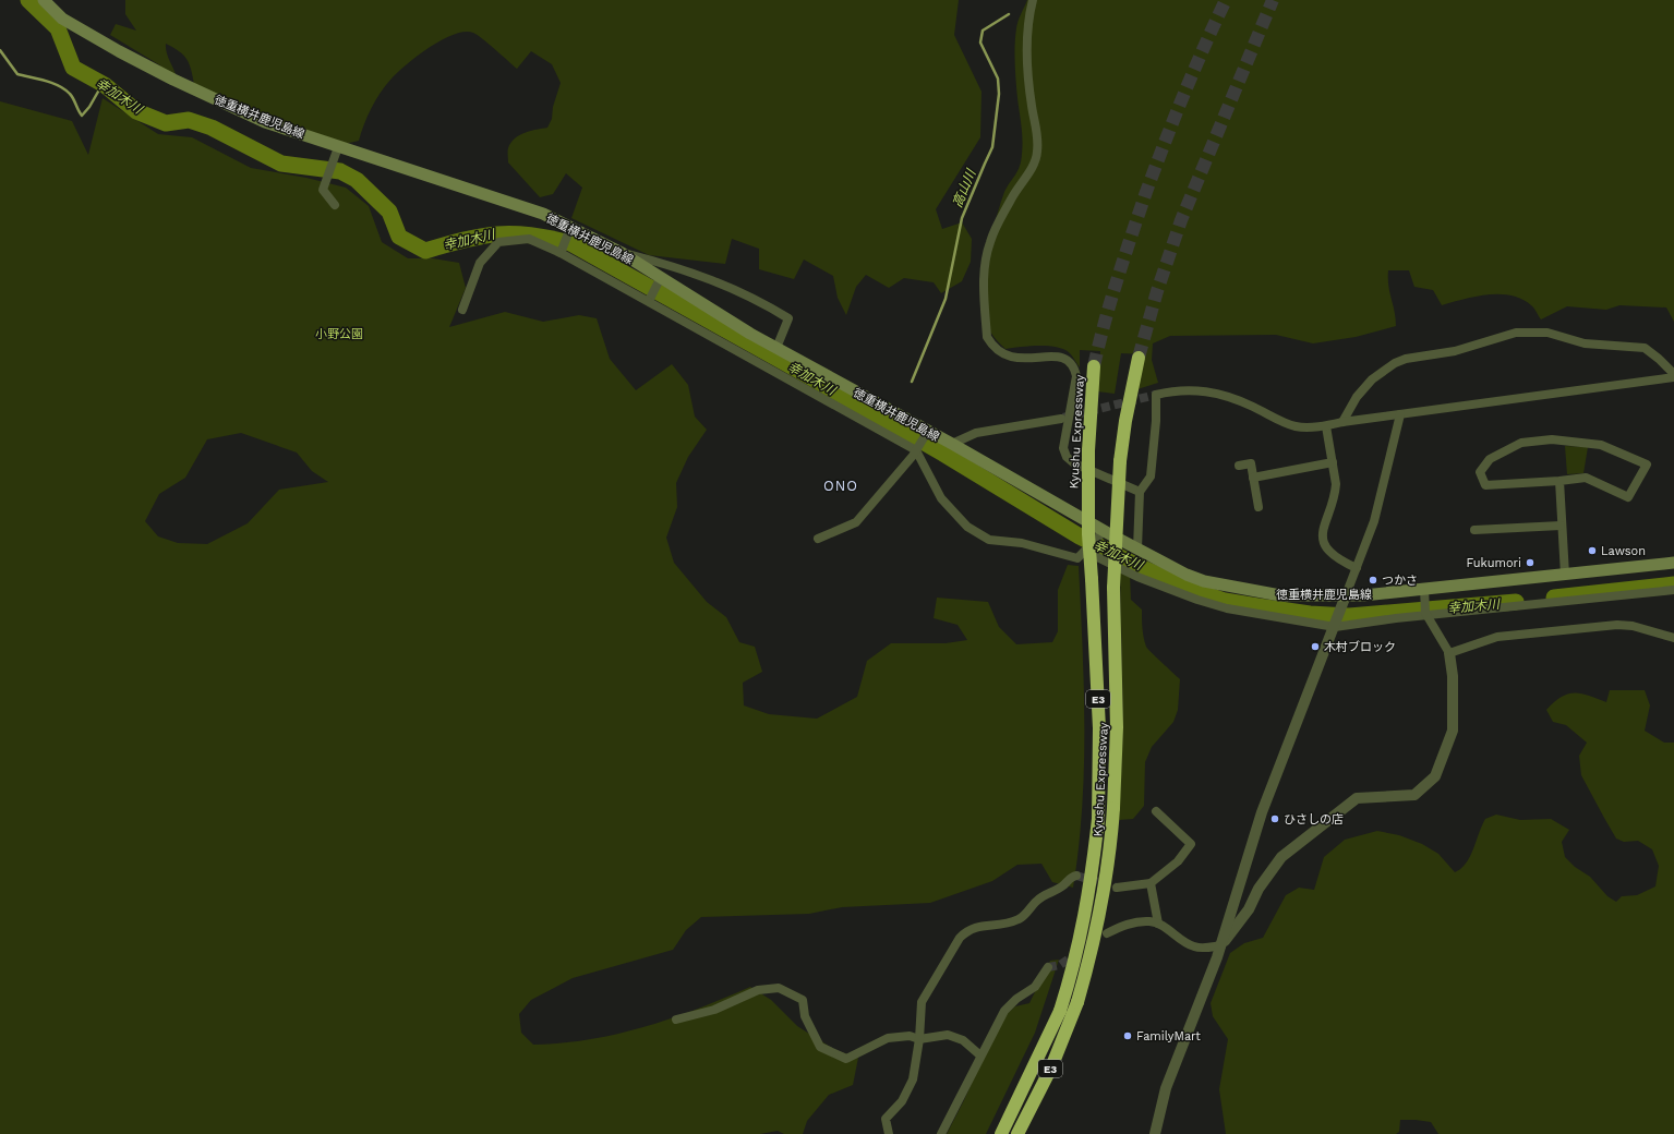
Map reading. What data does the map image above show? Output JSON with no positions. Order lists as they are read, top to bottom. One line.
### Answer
{"streets":{"highway":["Kyushu Expressway","E3"],"main road":["徳重横井鹿児島線"]},"districts":["ONO"],"water":["幸加木川","高山川"],"parks":["小野公園"],"places":["Lawson","Fukumori","つかさ","木村ブロック","ひさしの店","FamilyMart"]}
